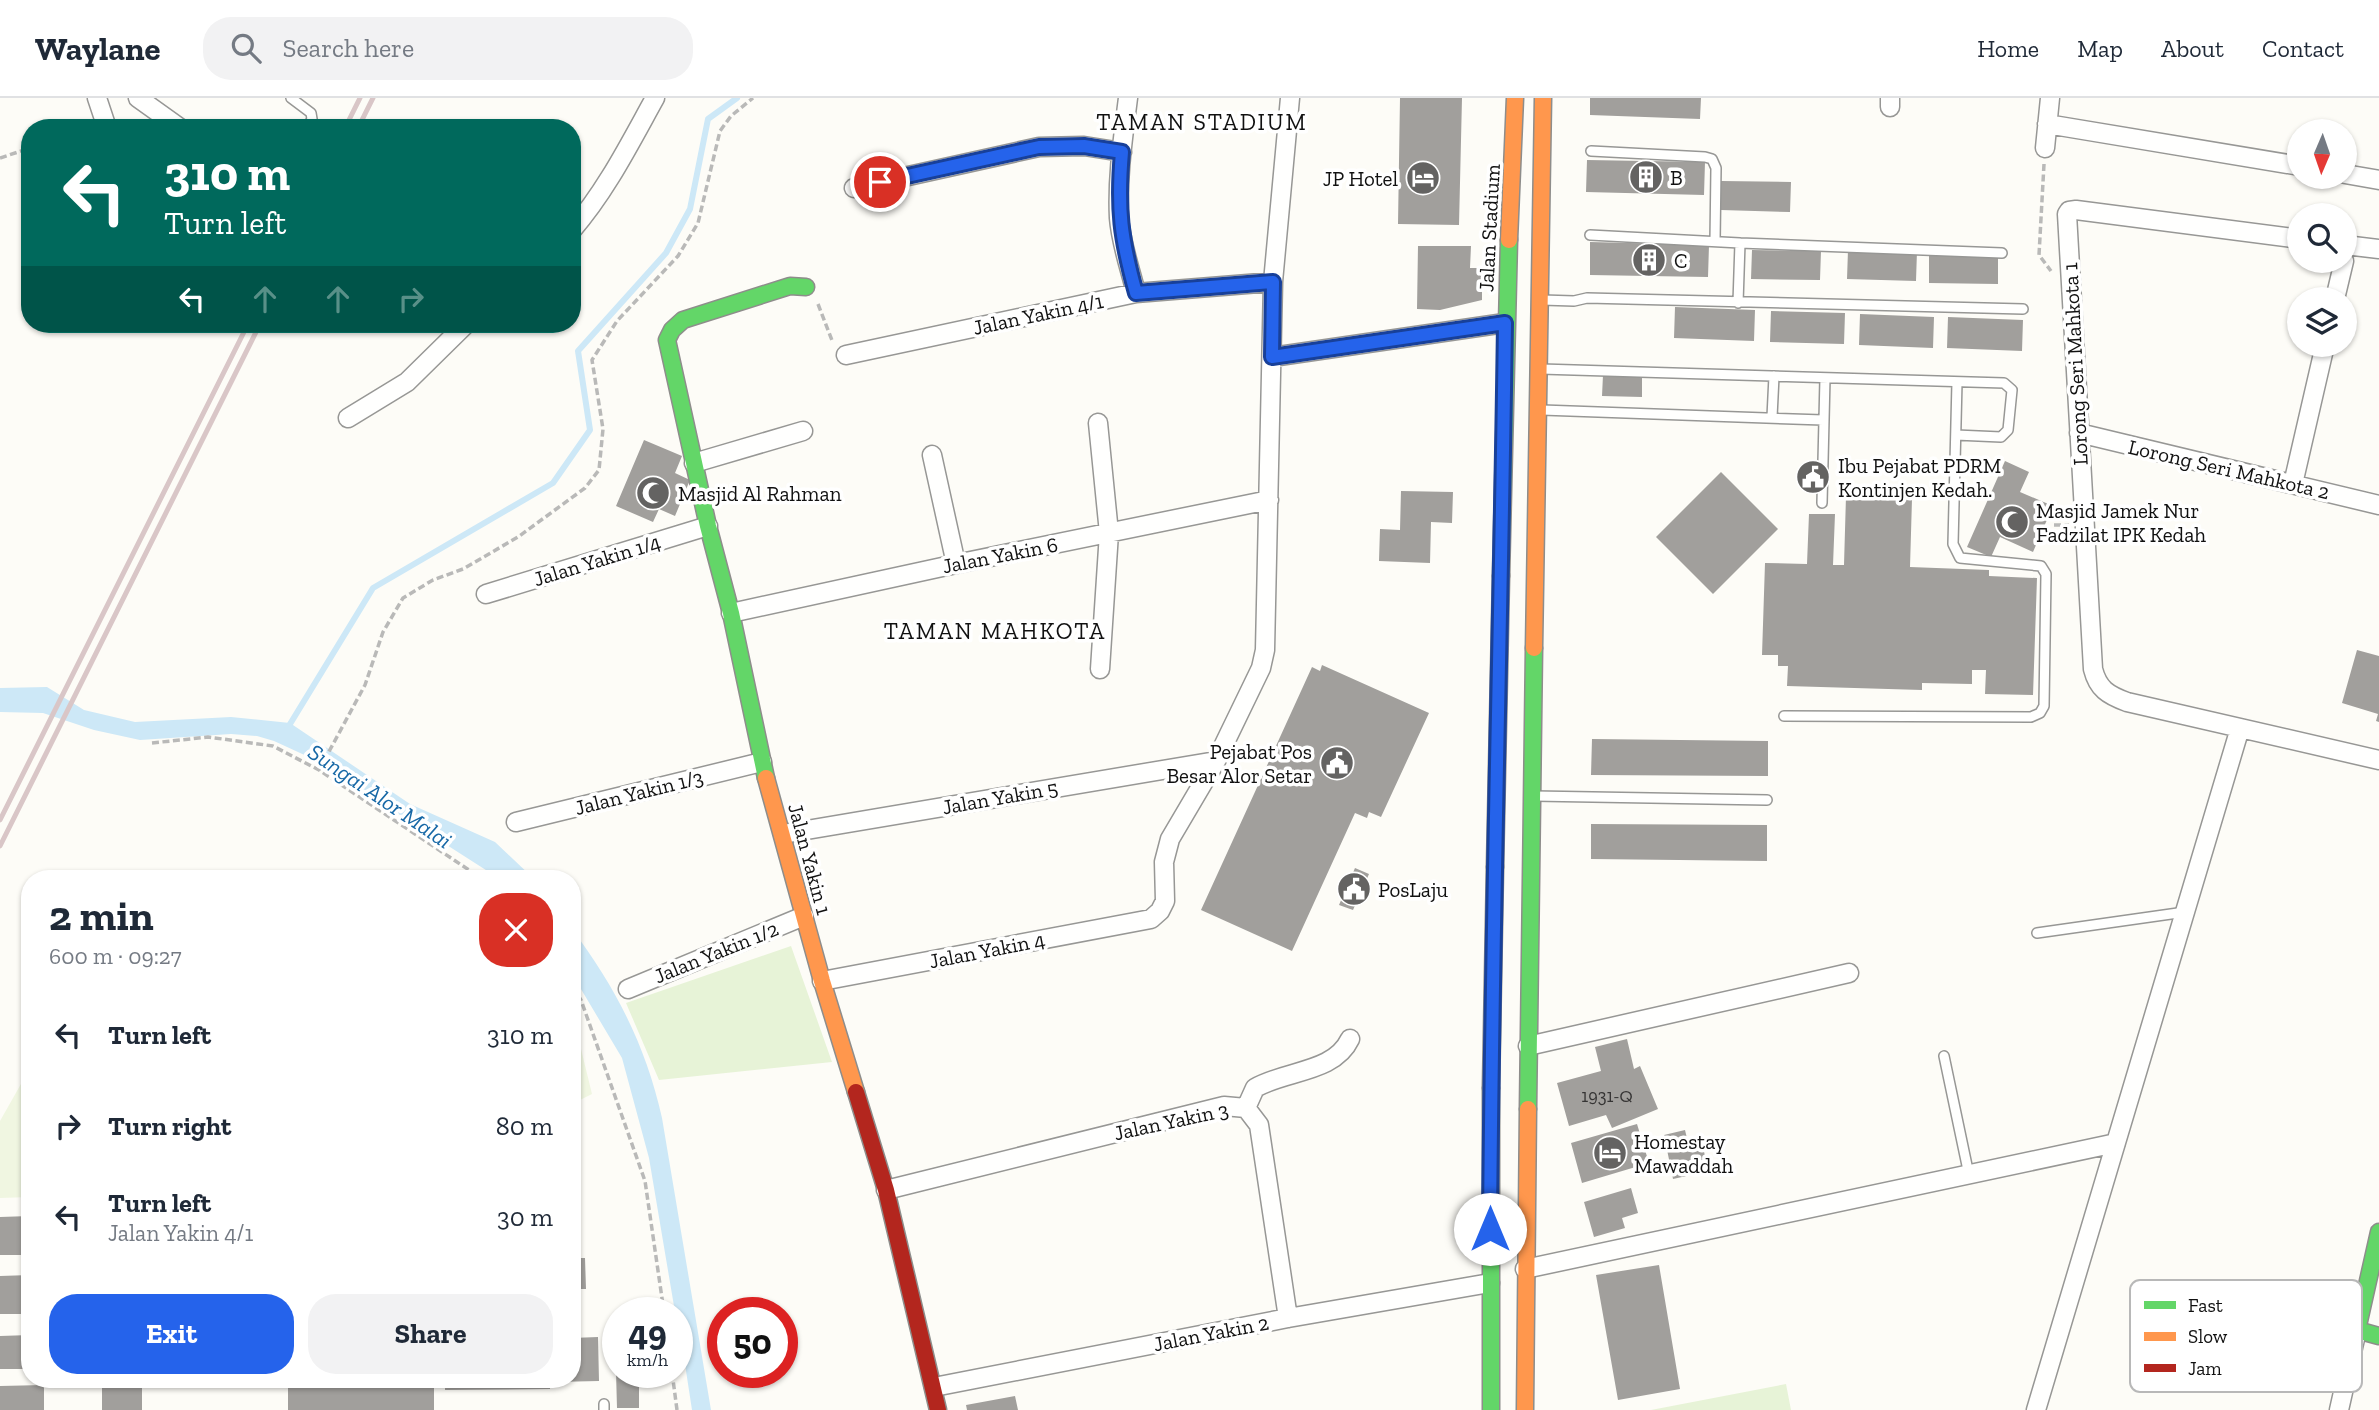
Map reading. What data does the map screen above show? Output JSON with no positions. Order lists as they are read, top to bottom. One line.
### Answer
{"streets":{"main road":["Jalan Stadium","Jalan Yakin 1"],"street":["Jalan Yakin 4/1","Lorong Seri Mahkota 1","Lorong Seri Mahkota 2","Jalan Yakin 6","Jalan Yakin 1/4","Jalan Yakin 1/3","Jalan Yakin 5","Jalan Yakin 4","Jalan Yakin 1/2","Jalan Yakin 3","Jalan Yakin 2"]},"crossings":[["Jalan Stadium","Jalan Yakin 2"],["Lorong Seri Mahkota 1","Lorong Seri Mahkota 2"],["Jalan Yakin 6","Jalan Yakin 1"],["Jalan Yakin 1/4","Jalan Yakin 1"],["Jalan Yakin 1/3","Jalan Yakin 1"],["Jalan Yakin 5","Jalan Yakin 1"],["Jalan Yakin 5","Jalan Yakin 4"],["Jalan Yakin 1","Jalan Yakin 4"],["Jalan Yakin 1","Jalan Yakin 1/2"],["Jalan Yakin 1","Jalan Yakin 3"],["Jalan Yakin 1","Jalan Yakin 2"],["Jalan Yakin 3","Jalan Yakin 2"]],"districts":["TAMAN STADIUM","TAMAN MAHKOTA"],"water":["Sungai Alor Malai"],"places":{"building":["B","C"],"hotel":["JP Hotel","Homestay Mawaddah"],"public building":["Ibu Pejabat PDRM Kontinjen Kedah.","Pejabat Pos Besar Alor Setar","PosLaju"],"mosque":["Masjid Al Rahman","Masjid Jamek Nur Fadzilat IPK Kedah"]},"house_numbers":["1931-Q"],"legend":["Fast","Slow","Jam"],"north":"bottom","page":{"header":"Waylane","search":"Search here","nav":["Home","Map","About","Contact"],"turn":["310 m","Turn left"],"heading":["2 min","600 m · 09:27"],"list":[{"name":"Turn left","value":"310 m"},{"name":"Turn right","value":"80 m"},{"name":"Turn left","note":"Jalan Yakin 4/1","value":"30 m"}],"buttons":["Exit","Share"],"speed":"49 km/h","limit":"50"}}
